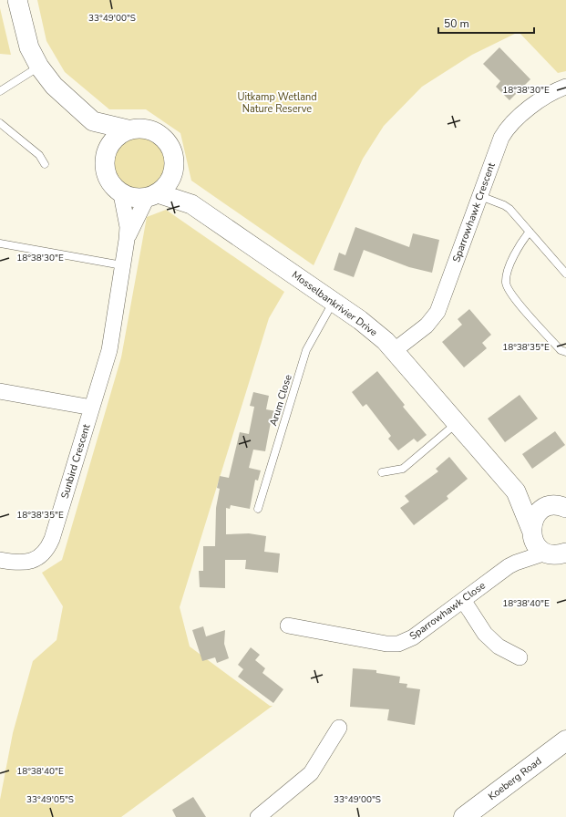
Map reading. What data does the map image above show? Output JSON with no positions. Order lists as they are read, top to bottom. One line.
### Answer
{"streets":{"main road":["Koeberg Road"],"street":["Sparrowhawk Crescent","Mosselbankrivier Drive","Sunbird Crescent","Sparrowhawk Close"],"lane":["Arum Close"]},"crossings":[["Sparrowhawk Crescent","Mosselbankrivier Drive"],["Mosselbankrivier Drive","Arum Close"],["Mosselbankrivier Drive","Sunbird Crescent"],["Mosselbankrivier Drive","Sparrowhawk Close"]],"parks":["Uitkamp Wetland Nature Reserve"],"scale_bar":"50 m","coordinates":["33°49'00\"S","18°38'30\"E","18°38'35\"E","18°38'40\"E","33°49'05\"S"]}
